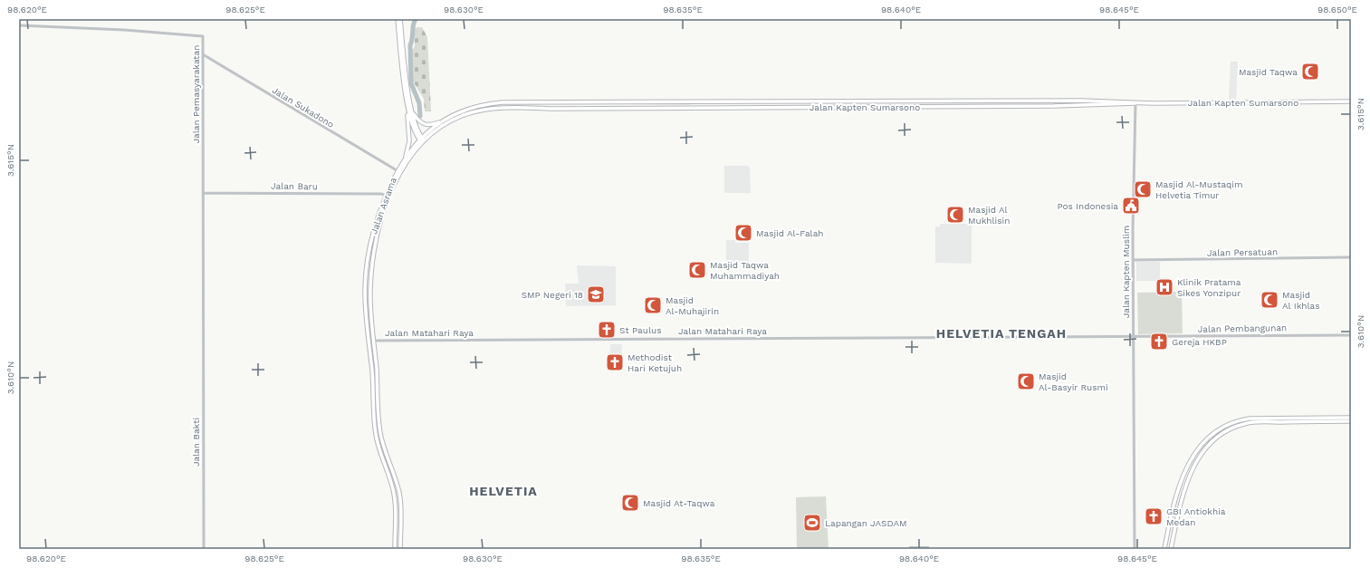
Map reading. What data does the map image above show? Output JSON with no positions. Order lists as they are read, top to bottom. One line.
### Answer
{"streets":{"main road":["Jalan Kapten Sumarsono","Jalan Asrama"],"street":["Jalan Pemasyarakatan","Jalan Sukadono","Jalan Baru","Jalan Persatuan","Jalan Kapten Muslim","Jalan Pembangunan","Jalan Matahari Raya","Jalan Bakti"]},"crossings":[["Jalan Pemasyarakatan","Jalan Sukadono"],["Jalan Pemasyarakatan","Jalan Baru"],["Jalan Pemasyarakatan","Jalan Bakti"],["Jalan Kapten Sumarsono","Jalan Asrama"],["Jalan Kapten Sumarsono","Jalan Kapten Muslim"],["Jalan Sukadono","Jalan Asrama"],["Jalan Baru","Jalan Asrama"],["Jalan Asrama","Jalan Matahari Raya"],["Jalan Persatuan","Jalan Kapten Muslim"],["Jalan Kapten Muslim","Jalan Pembangunan"],["Jalan Pembangunan","Jalan Matahari Raya"]],"districts":["HELVETIA TENGAH","HELVETIA"],"places":{"mosque":["Masjid Taqwa","Masjid Al-Mustaqim Helvetia Timur","Masjid Al Mukhlisin","Masjid Al-Falah","Masjid Taqwa Muhammadiyah","Masjid Al Ikhlas","Masjid Al-Muhajirin","Masjid Al-Basyir Rusmi","Masjid At-Taqwa"],"public building":["Pos Indonesia"],"hospital":["Klinik Pratama Sikes Yonzipur"],"school or university":["SMP Negeri 18"],"church":["St Paulus","Gereja HKBP","Methodist Hari Ketujuh","GBI Antiokhia Medan"],"sports":["Lapangan JASDAM"]},"coordinates":["98.620°E","98.625°E","98.630°E","98.635°E","98.640°E","98.645°E","98.650°E","3.615°N","3.610°N"]}
